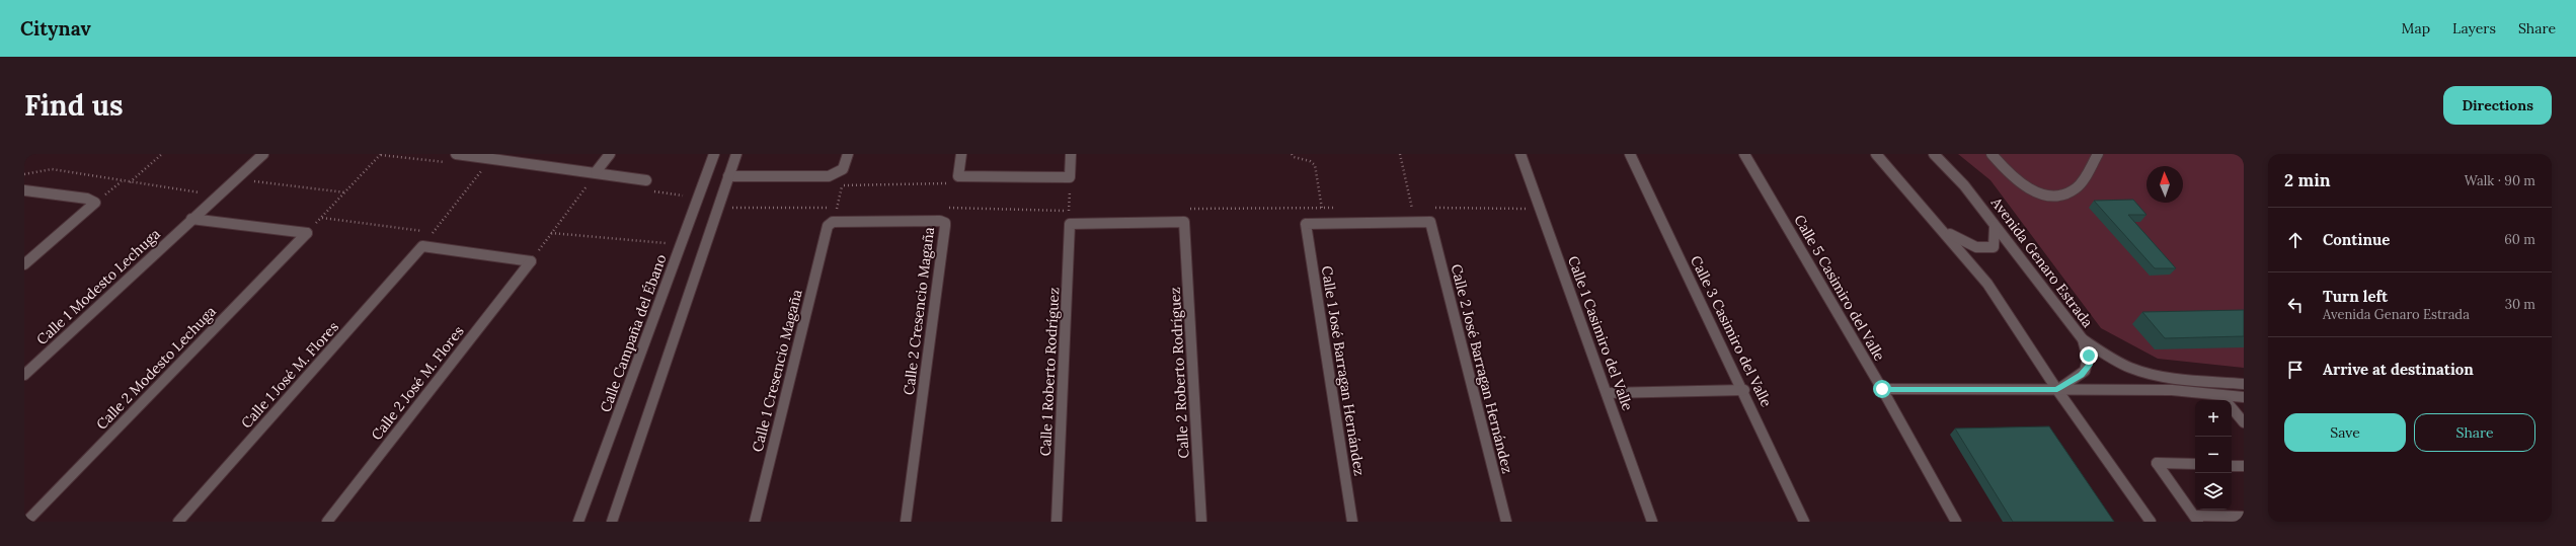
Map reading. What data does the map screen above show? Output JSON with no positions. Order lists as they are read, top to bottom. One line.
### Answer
{"streets":{"street":["Avenida Genaro Estrada","Calle 1 Modesto Lechuga","Calle 5 Casimiro del Valle","Calle 2 Cresencio Magaña","Calle 3 Casimiro del Valle","Calle Campaña del Ébano","Calle 1 Casimiro del Valle","Calle 2 Modesto Lechuga","Calle 2 José Barragan Hernández","Calle 1 Cresencio Magaña","Calle 1 José Barragan Hernández","Calle 1 Roberto Rodríguez","Calle 2 Roberto Rodríguez","Calle 1 José M. Flores","Calle 2 José M. Flores"]},"crossings":[["Calle 2 Cresencio Magaña","Calle 1 Cresencio Magaña"],["Calle 1 Roberto Rodríguez","Calle 2 Roberto Rodríguez"]],"north":"top","page":{"header":"Citynav","nav":["Map","Layers","Share"],"buttons":["Directions",["Save","Share"]],"title":"Find us","heading":["2 min","Walk · 90 m"],"list":[["Continue","60 m"],["Turn left","Avenida Genaro Estrada","30 m"],"Arrive at destination"],"map_buttons":["+","−"]}}
